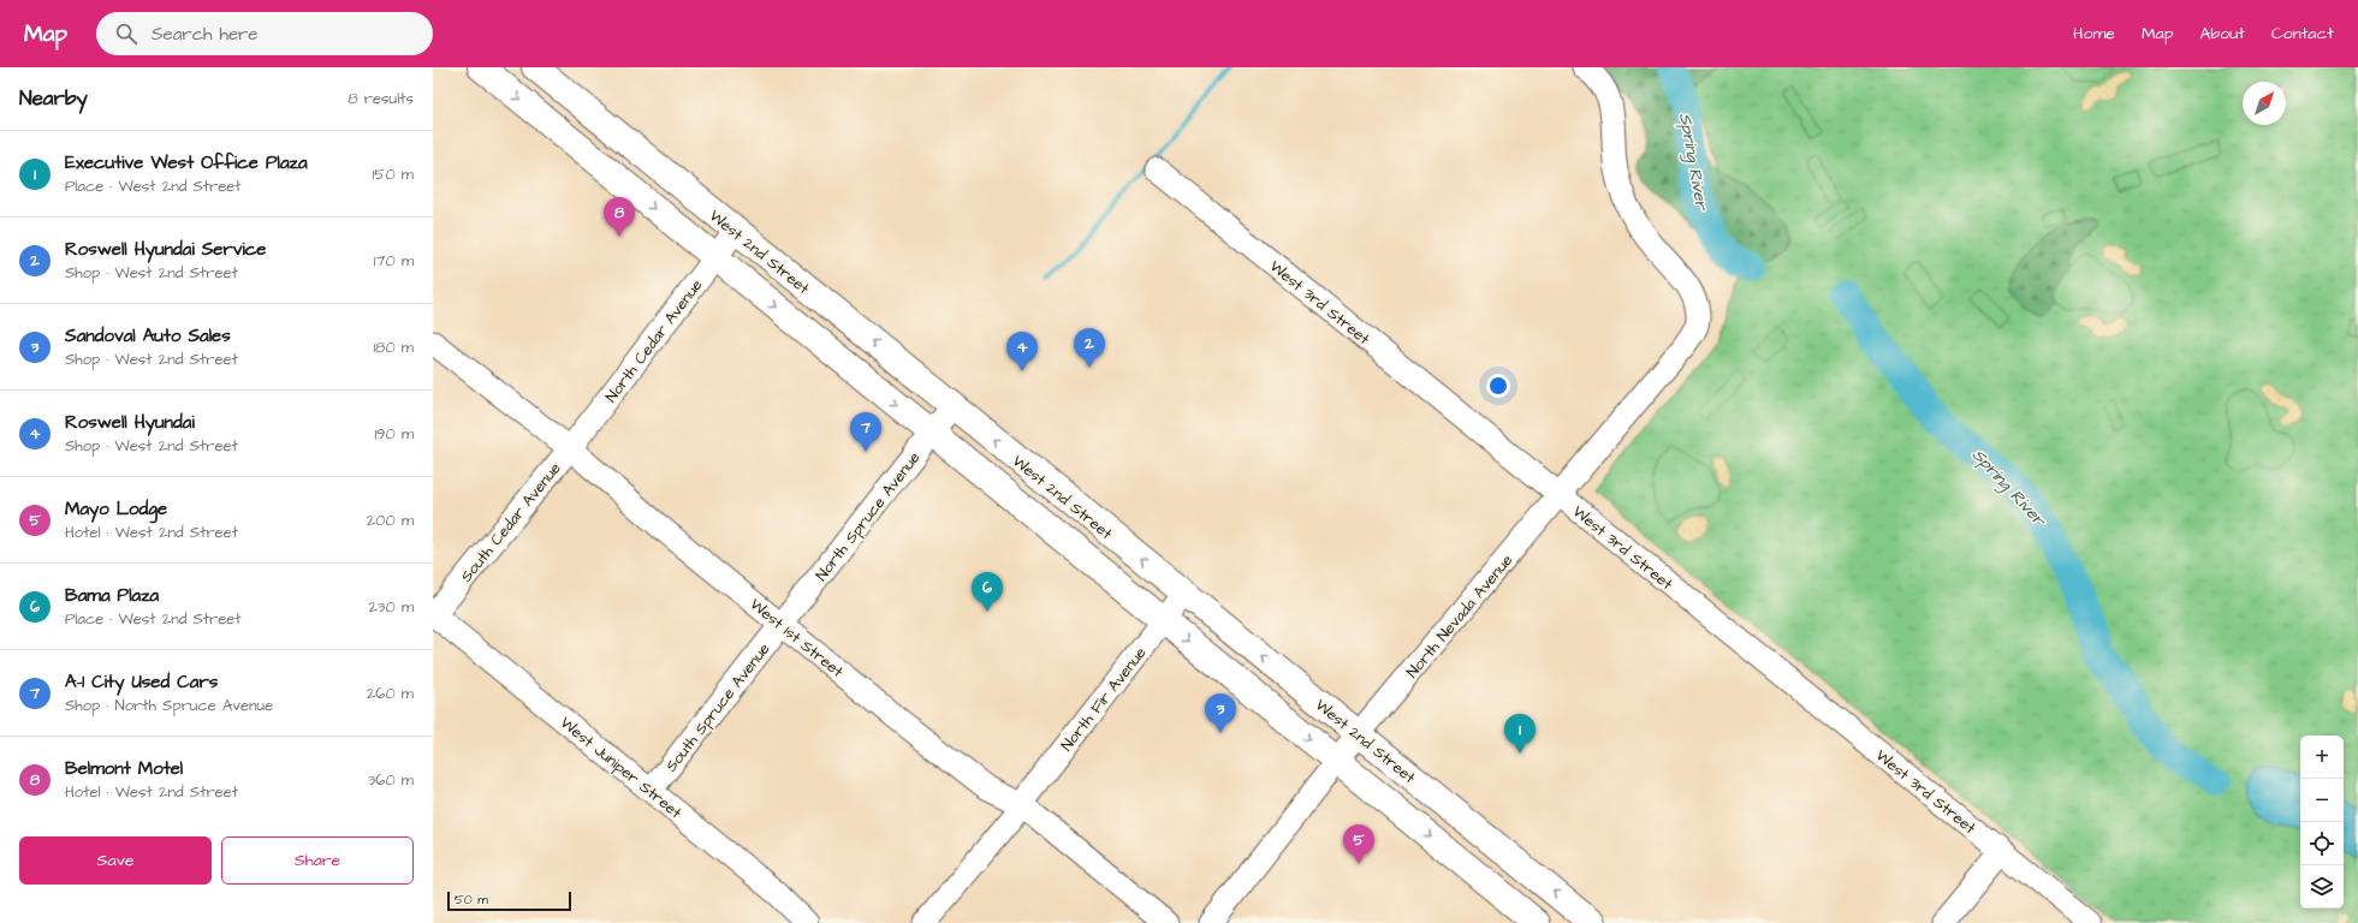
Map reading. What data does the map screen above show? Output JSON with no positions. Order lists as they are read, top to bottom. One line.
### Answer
{"streets":{"main road":["West 2nd Street"],"street":["West 3rd Street","North Cedar Avenue","North Spruce Avenue","South Cedar Avenue","North Nevada Avenue","West 1st Street","North Fir Avenue","South Spruce Avenue","West Juniper Street"]},"crossings":[["West 2nd Street","North Cedar Avenue"],["West 2nd Street","North Spruce Avenue"],["West 2nd Street","North Nevada Avenue"],["West 2nd Street","North Fir Avenue"],["West 3rd Street","North Nevada Avenue"],["North Cedar Avenue","South Cedar Avenue"],["North Cedar Avenue","West 1st Street"],["North Spruce Avenue","West 1st Street"],["North Spruce Avenue","South Spruce Avenue"],["South Cedar Avenue","West 1st Street"],["South Cedar Avenue","West Juniper Street"],["West 1st Street","North Fir Avenue"],["West 1st Street","South Spruce Avenue"],["South Spruce Avenue","West Juniper Street"]],"water":["Spring River"],"scale_bar":"50 m","north":"top right","page":{"header":"Map","search":"Search here","nav":["Home","Map","About","Contact"],"heading":["Nearby","8 results"],"list":[{"mark":"1","name":"Executive West Office Plaza","note":"Place · West 2nd Street","value":"150 m"},{"mark":"2","name":"Roswell Hyundai Service","note":"Shop · West 2nd Street","value":"170 m"},{"mark":"3","name":"Sandoval Auto Sales","note":"Shop · West 2nd Street","value":"180 m"},{"mark":"4","name":"Roswell Hyundai","note":"Shop · West 2nd Street","value":"190 m"},{"mark":"5","name":"Mayo Lodge","note":"Hotel · West 2nd Street","value":"200 m"},{"mark":"6","name":"Bama Plaza","note":"Place · West 2nd Street","value":"230 m"},{"mark":"7","name":"A-1 City Used Cars","note":"Shop · North Spruce Avenue","value":"260 m"},{"mark":"8","name":"Belmont Motel","note":"Hotel · West 2nd Street","value":"360 m"}],"pins":["8","2","4","7","6","3","1","5"],"map_buttons":["+","−"],"buttons":["Save","Share"],"scale":"50 m"}}
